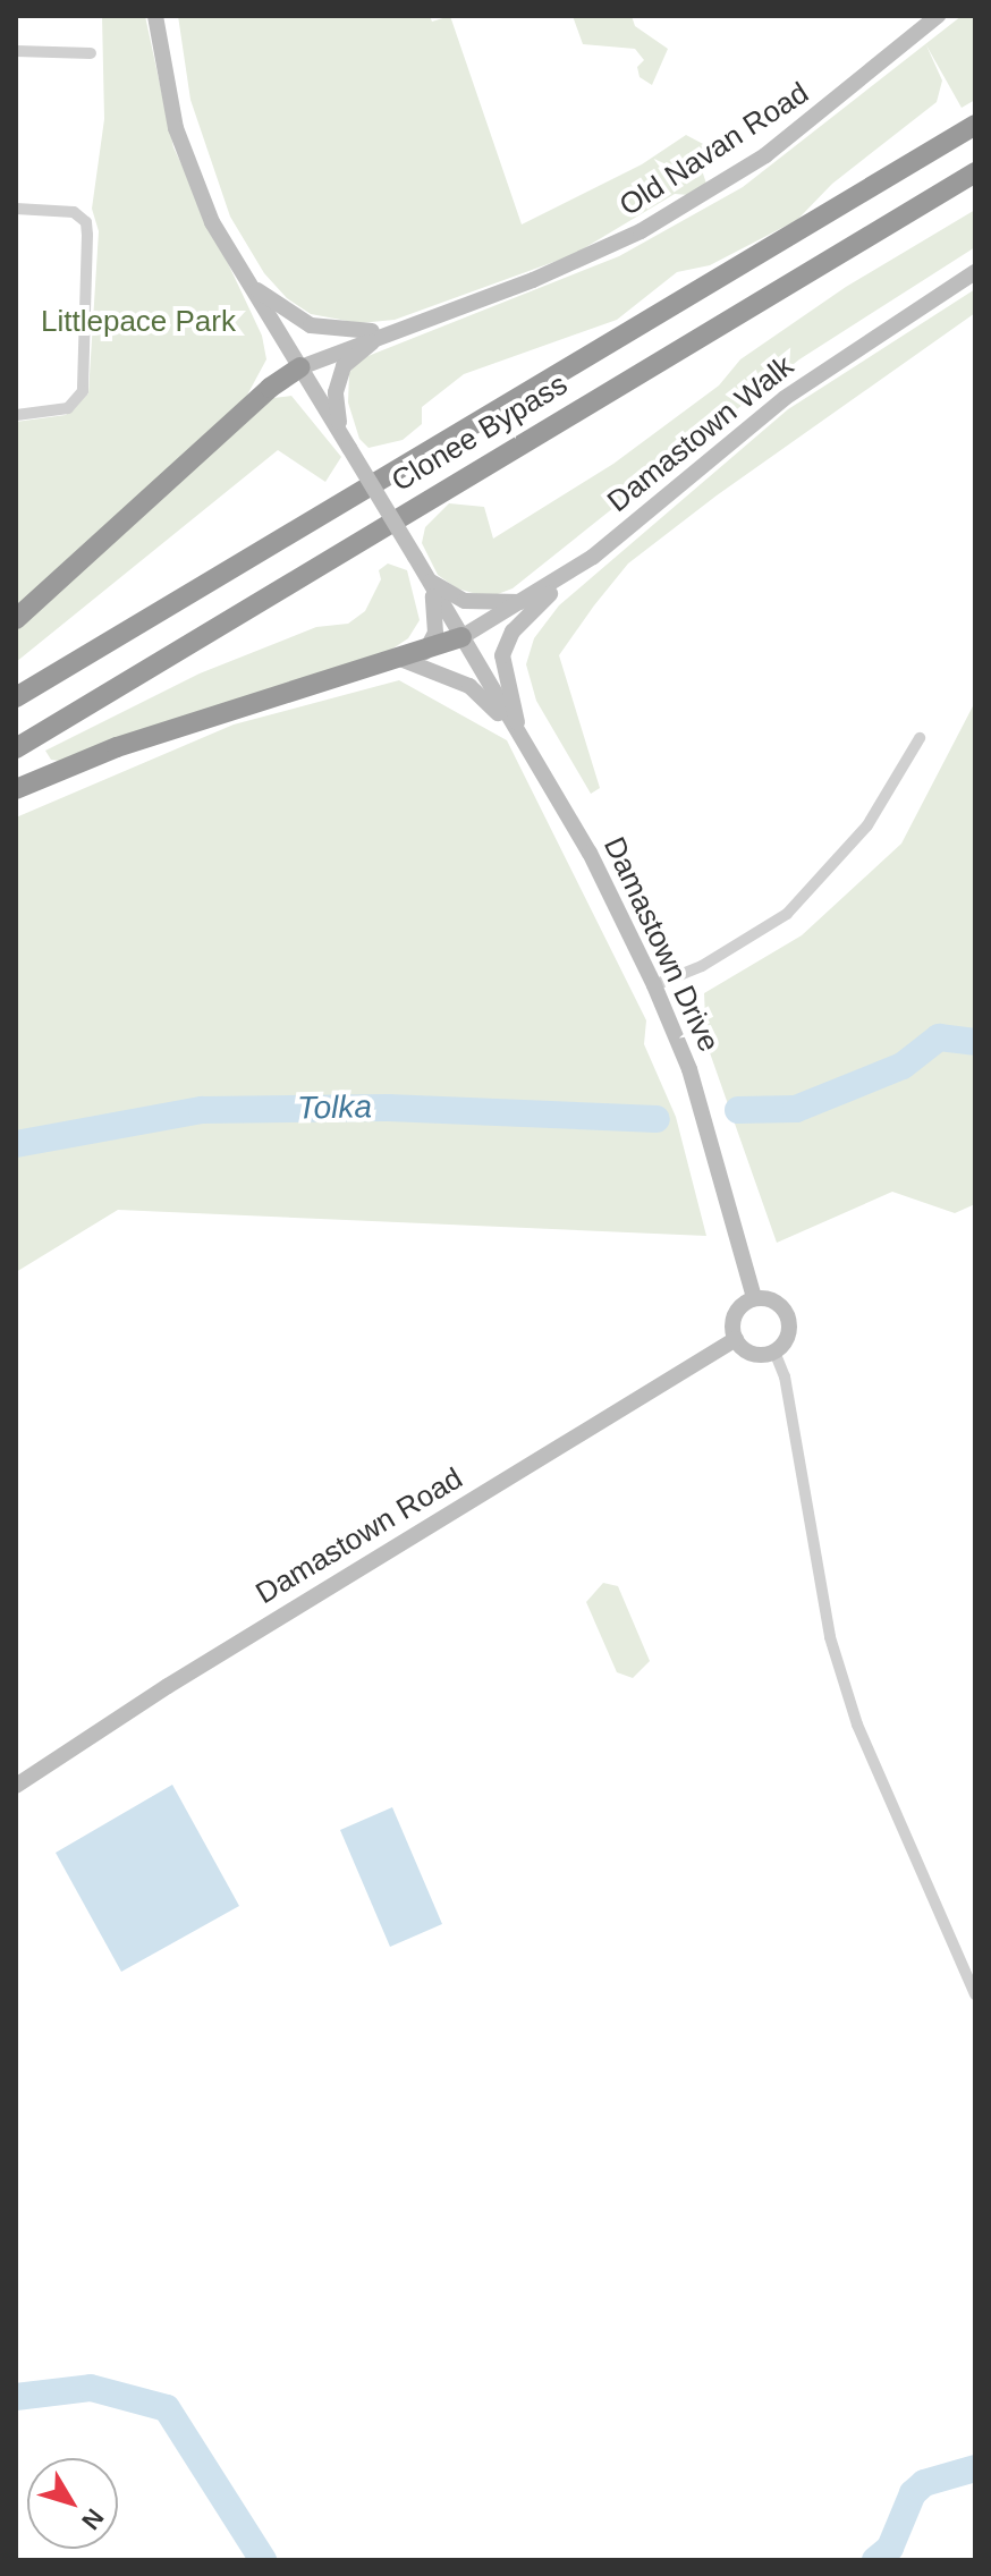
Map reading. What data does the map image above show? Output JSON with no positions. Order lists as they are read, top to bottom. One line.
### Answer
{"streets":{"highway":["Clonee Bypass"],"street":["Old Navan Road","Damastown Walk","Damastown Drive","Damastown Road"]},"crossings":[["Damastown Walk","Damastown Drive"],["Damastown Drive","Damastown Road"]],"water":["Tolka"],"parks":["Littlepace Park"],"north":"bottom right"}
